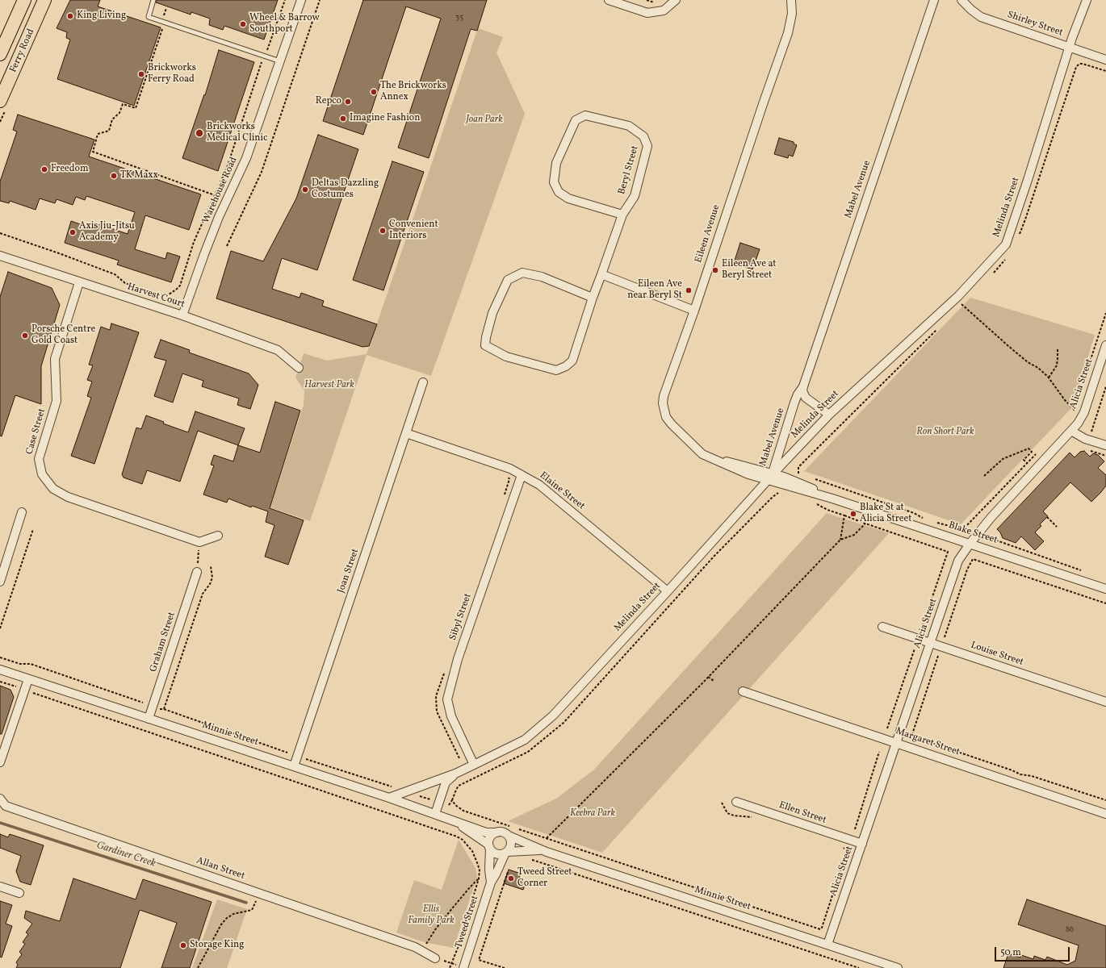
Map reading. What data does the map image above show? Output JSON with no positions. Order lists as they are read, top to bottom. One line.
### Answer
{"streets":{"main road":["Ferry Road"],"street":["Shirley Street","Beryl Street","Mabel Avenue","Warehouse Road","Melinda Street","Eileen Avenue","Harvest Court","Alicia Street","Case Street","Elaine Street","Blake Street","Joan Street","Sibyl Street","Graham Street","Louise Street","Minnie Street","Margaret Street","Ellen Street","Allan Street","Tweed Street"]},"crossings":[["Shirley Street","Melinda Street"],["Mabel Avenue","Melinda Street"],["Mabel Avenue","Blake Street"],["Warehouse Road","Harvest Court"],["Melinda Street","Elaine Street"],["Melinda Street","Blake Street"],["Melinda Street","Sibyl Street"],["Melinda Street","Minnie Street"],["Eileen Avenue","Blake Street"],["Harvest Court","Case Street"],["Alicia Street","Blake Street"],["Alicia Street","Louise Street"],["Alicia Street","Minnie Street"],["Alicia Street","Margaret Street"],["Alicia Street","Ellen Street"],["Elaine Street","Joan Street"],["Elaine Street","Sibyl Street"],["Joan Street","Minnie Street"],["Graham Street","Minnie Street"],["Minnie Street","Tweed Street"]],"water":["Gardiner Creek"],"parks":["Joan Park","Harvest Park","Ron Short Park","Keebra Park","Ellis Family Park"],"places":["King Living","Wheel & Barrow Southport","Brickworks Ferry Road","The Brickworks Annex","Repco","Imagine Fashion","Brickworks Medical Clinic","Freedom","TK Maxx","Deltas Dazzling Costumes","Convenient Interiors","Axis Jiu-Jitsu Academy","Eileen Ave at Beryl Street","Eileen Ave near Beryl St","Porsche Centre Gold Coast","Blake St at Alicia Street","Tweed Street Corner","Storage King"],"house_numbers":["35","86"],"scale_bar":"50 m"}
